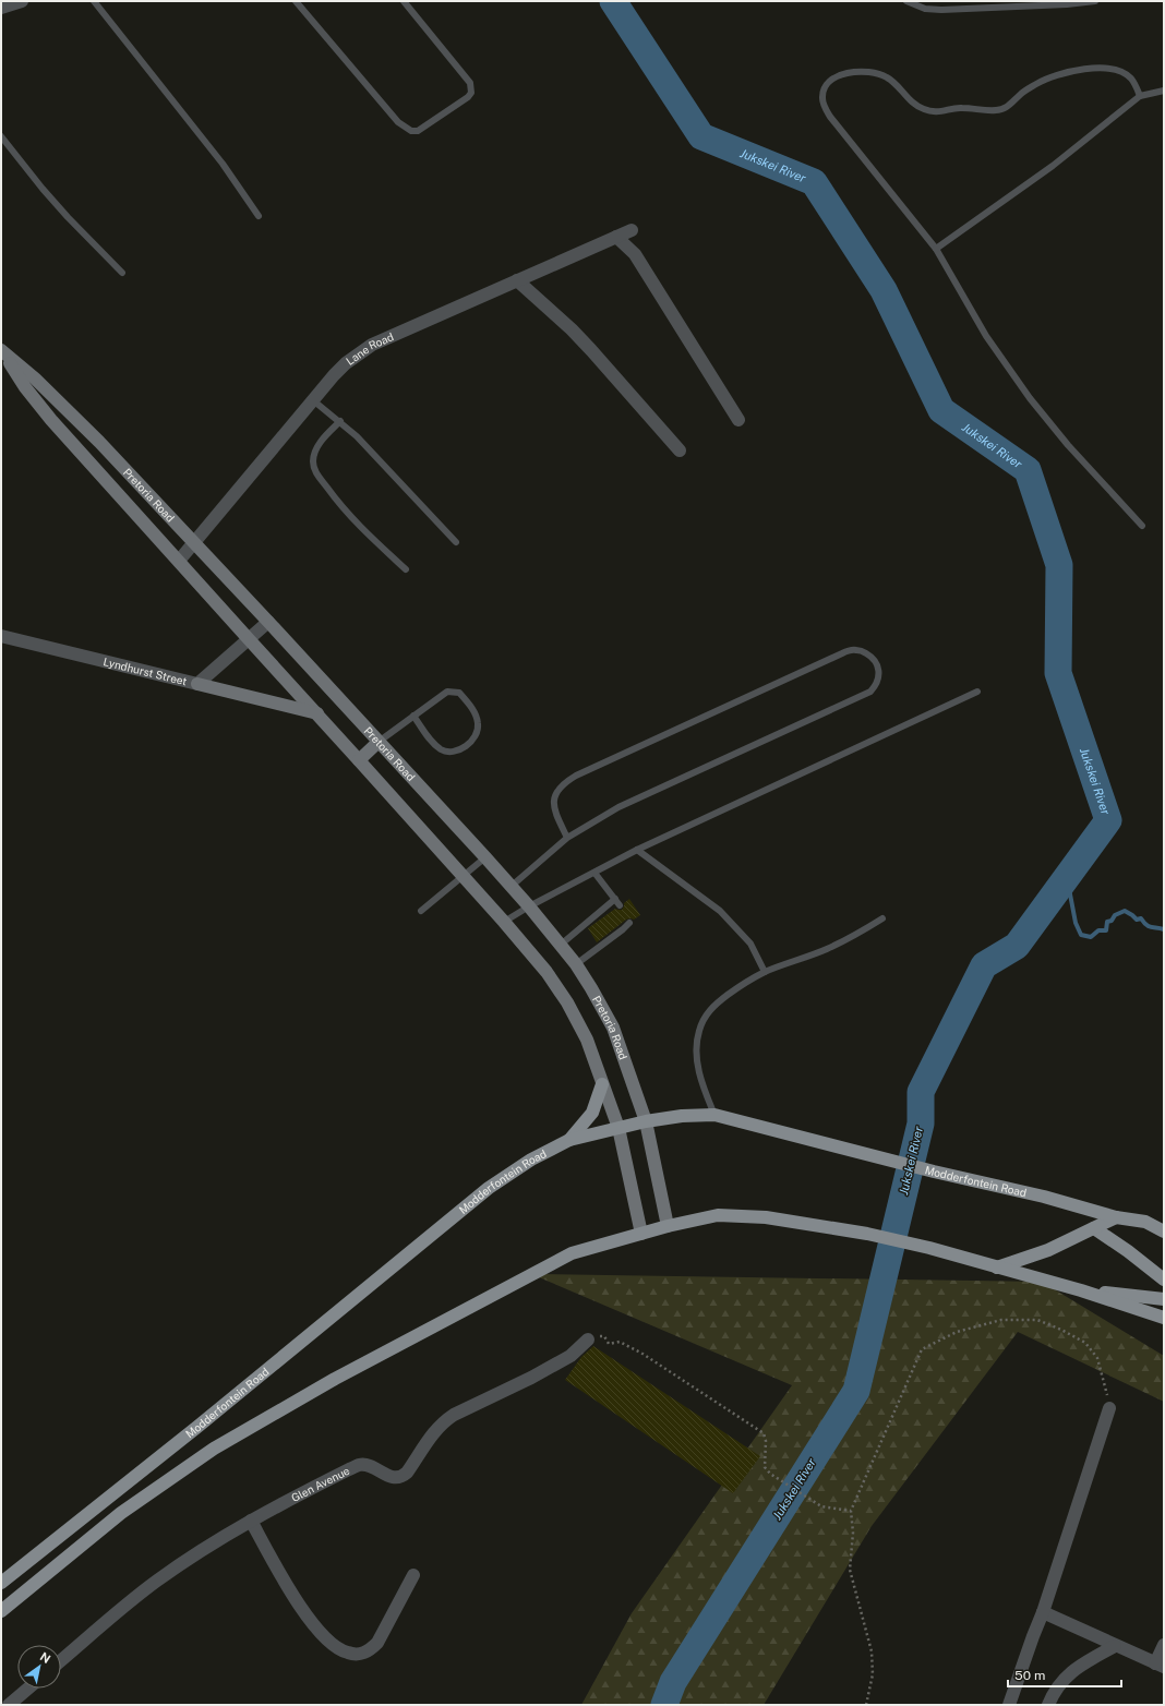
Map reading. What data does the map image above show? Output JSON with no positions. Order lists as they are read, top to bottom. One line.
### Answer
{"streets":{"main road":["Pretoria Road","Modderfontein Road"],"street":["Lane Road","Lyndhurst Street","Glen Avenue"]},"crossings":[["Lane Road","Pretoria Road"],["Pretoria Road","Lyndhurst Street"],["Pretoria Road","Modderfontein Road"]],"water":["Jukskei River"],"scale_bar":"50 m","north":"top right"}
